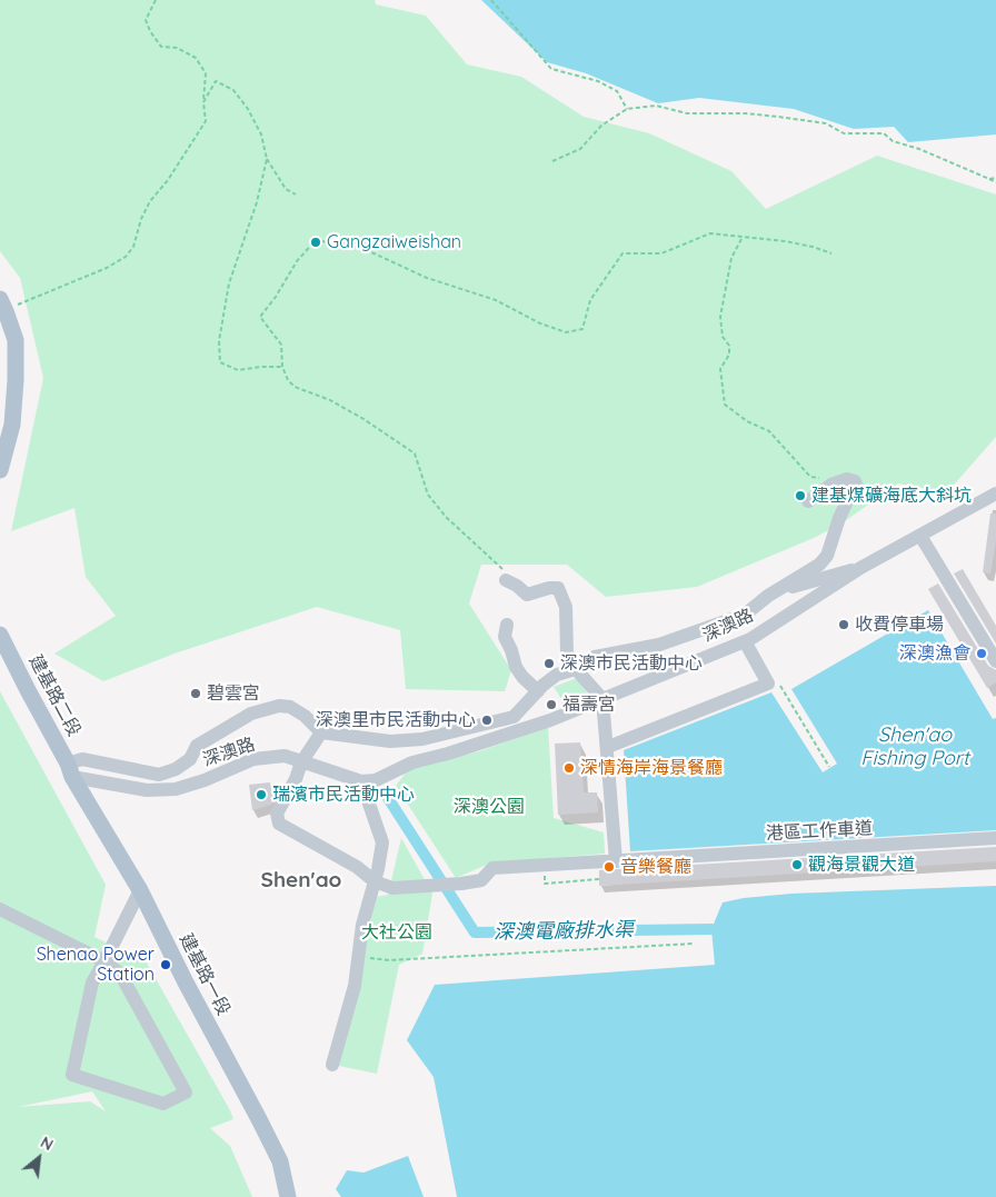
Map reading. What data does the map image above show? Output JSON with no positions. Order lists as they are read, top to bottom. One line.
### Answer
{"streets":{"main road":["建基路二段","建基路一段"],"street":["深澳路","港區工作車道"]},"crossings":[["深澳路","建基路二段"],["深澳路","港區工作車道"],["深澳路","建基路一段"],["建基路二段","建基路一段"]],"districts":["Shen'ao"],"water":["Shen'ao Fishing Port","深澳電廠排水渠"],"parks":["深澳公園","大社公園"],"places":["Gangzaiweishan","建基煤礦海底大斜坑","收費停車場","深澳漁會","深澳市民活動中心","碧雲宮","福壽宮","深澳里市民活動中心","深情海岸海景餐廳","瑞濱市民活動中心","觀海景觀大道","音樂餐廳","Shenao Power Station"],"north":"top right"}
